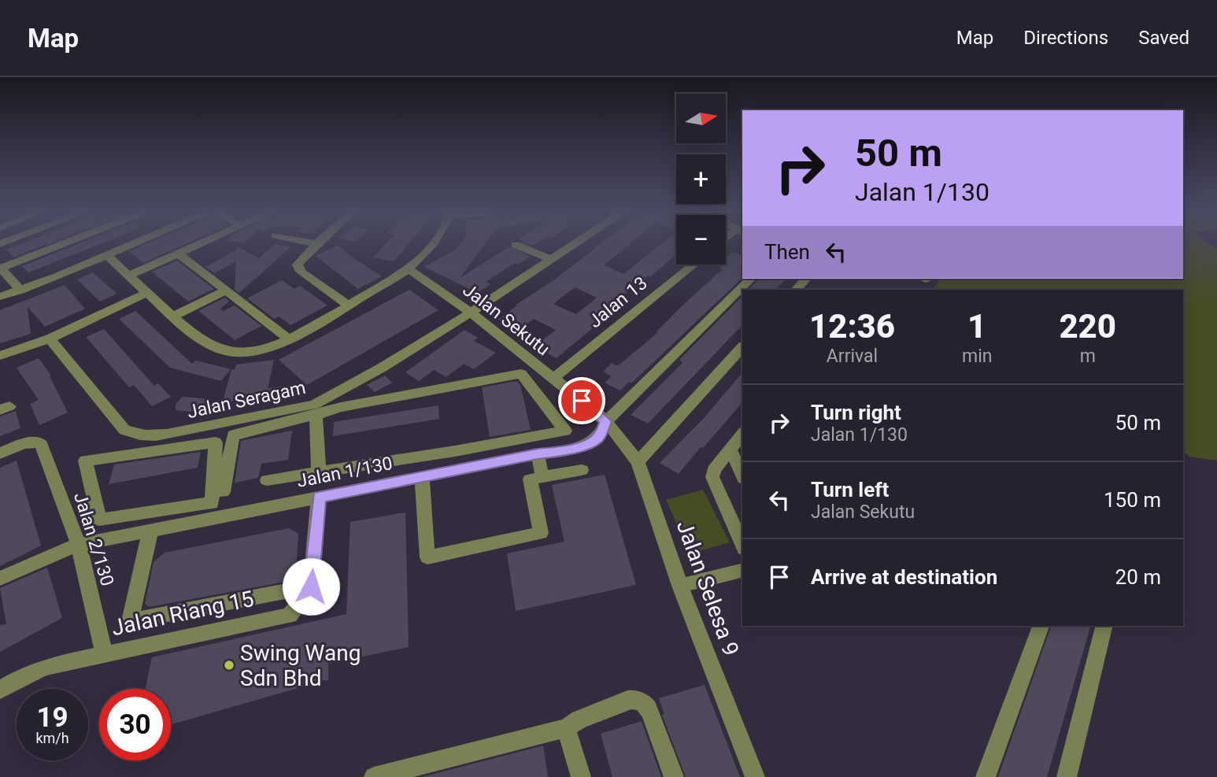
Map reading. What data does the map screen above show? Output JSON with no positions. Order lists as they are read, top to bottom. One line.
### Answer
{"streets":{"street":["Jalan 13","Jalan Sekutu","Jalan Seragam","Jalan 1/130","Jalan 2/130","Jalan Selesa 9","Jalan Riang 15"]},"crossings":[["Jalan 13","Jalan Sekutu"],["Jalan Sekutu","Jalan Seragam"],["Jalan Sekutu","Jalan 1/130"],["Jalan Sekutu","Jalan Selesa 9"],["Jalan 1/130","Jalan 2/130"],["Jalan 1/130","Jalan Selesa 9"],["Jalan 2/130","Jalan Riang 15"]],"places":["Swing Wang Sdn Bhd"],"north":"right","page":{"header":"Map","nav":["Map","Directions","Saved"],"map_buttons":["+","−"],"turn":["50 m","Jalan 1/130"],"then":"Then","eta":["12:36","Arrival","1","min","220","m"],"list":[{"name":"Turn right","note":"Jalan 1/130","value":"50 m"},{"name":"Turn left","note":"Jalan Sekutu","value":"150 m"},{"name":"Arrive at destination","value":"20 m"}],"speed":"19 km/h","limit":"30"}}
